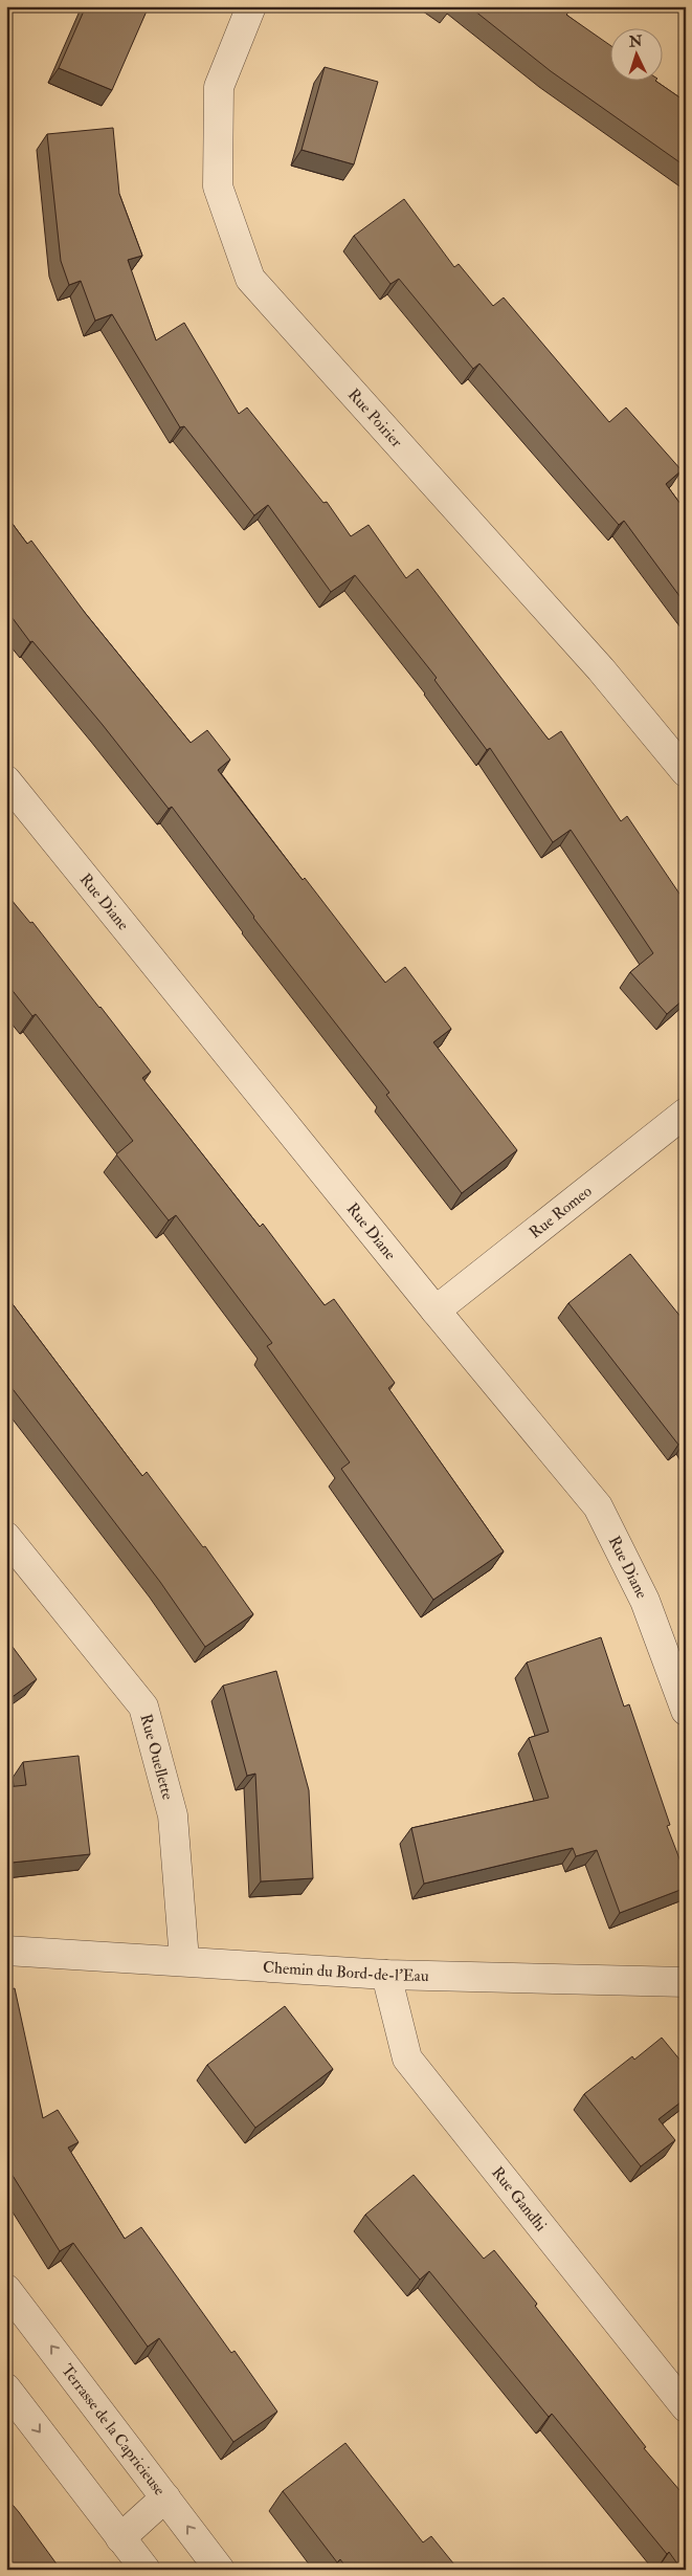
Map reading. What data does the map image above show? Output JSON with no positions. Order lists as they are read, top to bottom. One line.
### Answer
{"streets":{"street":["Rue Poirier","Rue Diane","Rue Romeo","Rue Ouellette","Chemin du Bord-de-l'Eau","Rue Gandhi","Terrasse de la Capricieuse"]},"crossings":[["Rue Diane","Rue Romeo"],["Rue Ouellette","Chemin du Bord-de-l'Eau"],["Chemin du Bord-de-l'Eau","Rue Gandhi"]],"north":"top"}
